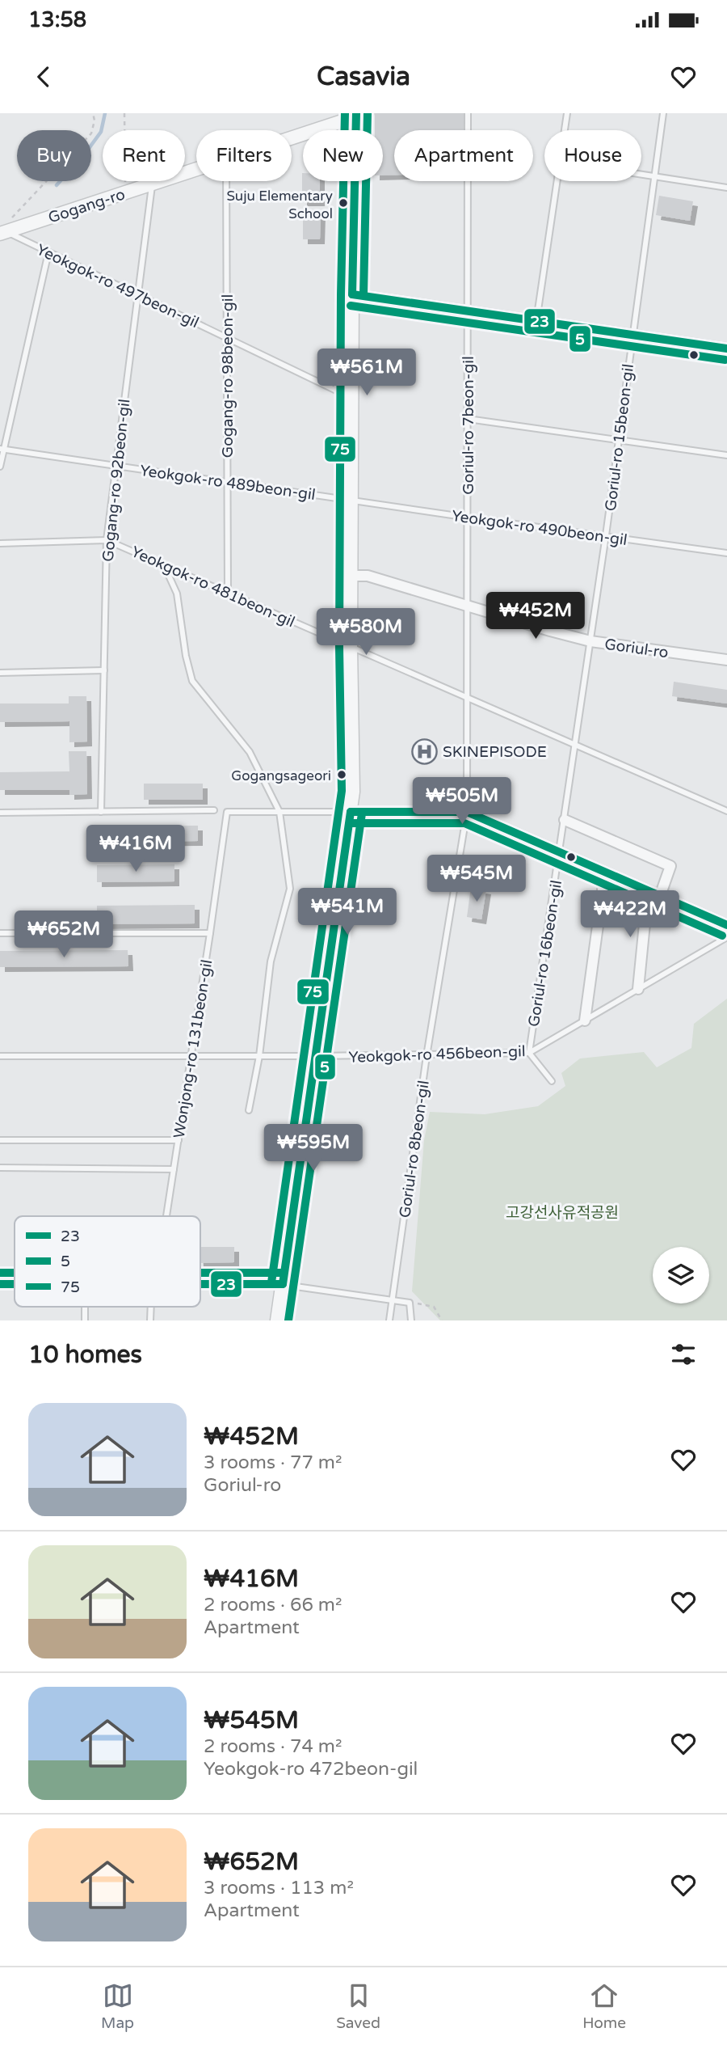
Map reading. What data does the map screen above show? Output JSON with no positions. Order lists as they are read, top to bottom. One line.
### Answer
{"streets":{"street":["Gogang-ro","Goriul-ro"],"lane":["Yeokgok-ro 497beon-gil","Gogang-ro 98beon-gil","Goriul-ro 7beon-gil","Goriul-ro 15beon-gil","Gogang-ro 92beon-gil","Yeokgok-ro 489beon-gil","Yeokgok-ro 490beon-gil","Yeokgok-ro 481beon-gil","Goriul-ro 16beon-gil","Wonjong-ro 131beon-gil","Yeokgok-ro 456beon-gil","Goriul-ro 8beon-gil"]},"crossings":[["Gogang-ro","Yeokgok-ro 497beon-gil"],["Gogang-ro","Gogang-ro 92beon-gil"],["Yeokgok-ro 497beon-gil","Gogang-ro 98beon-gil"],["Yeokgok-ro 497beon-gil","Gogang-ro 92beon-gil"],["Gogang-ro 98beon-gil","Yeokgok-ro 489beon-gil"],["Gogang-ro 98beon-gil","Yeokgok-ro 481beon-gil"],["Goriul-ro 7beon-gil","Yeokgok-ro 490beon-gil"],["Goriul-ro 7beon-gil","Goriul-ro"],["Goriul-ro 7beon-gil","Goriul-ro 8beon-gil"],["Goriul-ro 15beon-gil","Yeokgok-ro 490beon-gil"],["Goriul-ro 15beon-gil","Goriul-ro"],["Goriul-ro 15beon-gil","Goriul-ro 16beon-gil"],["Gogang-ro 92beon-gil","Yeokgok-ro 489beon-gil"],["Gogang-ro 92beon-gil","Yeokgok-ro 481beon-gil"],["Yeokgok-ro 489beon-gil","Yeokgok-ro 490beon-gil"],["Yeokgok-ro 481beon-gil","Goriul-ro 16beon-gil"],["Yeokgok-ro 481beon-gil","Goriul-ro 8beon-gil"],["Goriul-ro","Goriul-ro 16beon-gil"],["Goriul-ro","Goriul-ro 8beon-gil"],["Goriul-ro 16beon-gil","Yeokgok-ro 456beon-gil"],["Wonjong-ro 131beon-gil","Yeokgok-ro 456beon-gil"],["Yeokgok-ro 456beon-gil","Goriul-ro 8beon-gil"]],"parks":["고강선사유적공원"],"places":{"other":["Suju Elementary School","Gogangsageori"],"hospital":["SKINEPISODE"]},"lines":["transit line 23","transit line 5","transit line 75"],"legend":["23","5","75"],"page":{"status":"13:58","header":"Casavia","chip":["Buy","Rent","Filters","New","Apartment","House"],"price":["₩561M","₩452M","₩580M","₩505M","₩416M","₩545M","₩541M","₩422M","₩652M","₩595M"],"heading":"10 homes","list":[{"name":"₩452M","note":"3 rooms · 77 m² · Goriul-ro"},{"name":"₩416M","note":"2 rooms · 66 m² · Apartment"},{"name":"₩545M","note":"2 rooms · 74 m² · Yeokgok-ro 472beon-gil"},{"name":"₩652M","note":"3 rooms · 113 m² · Apartment"}],"tabs":["Map","Saved","Home"]}}
